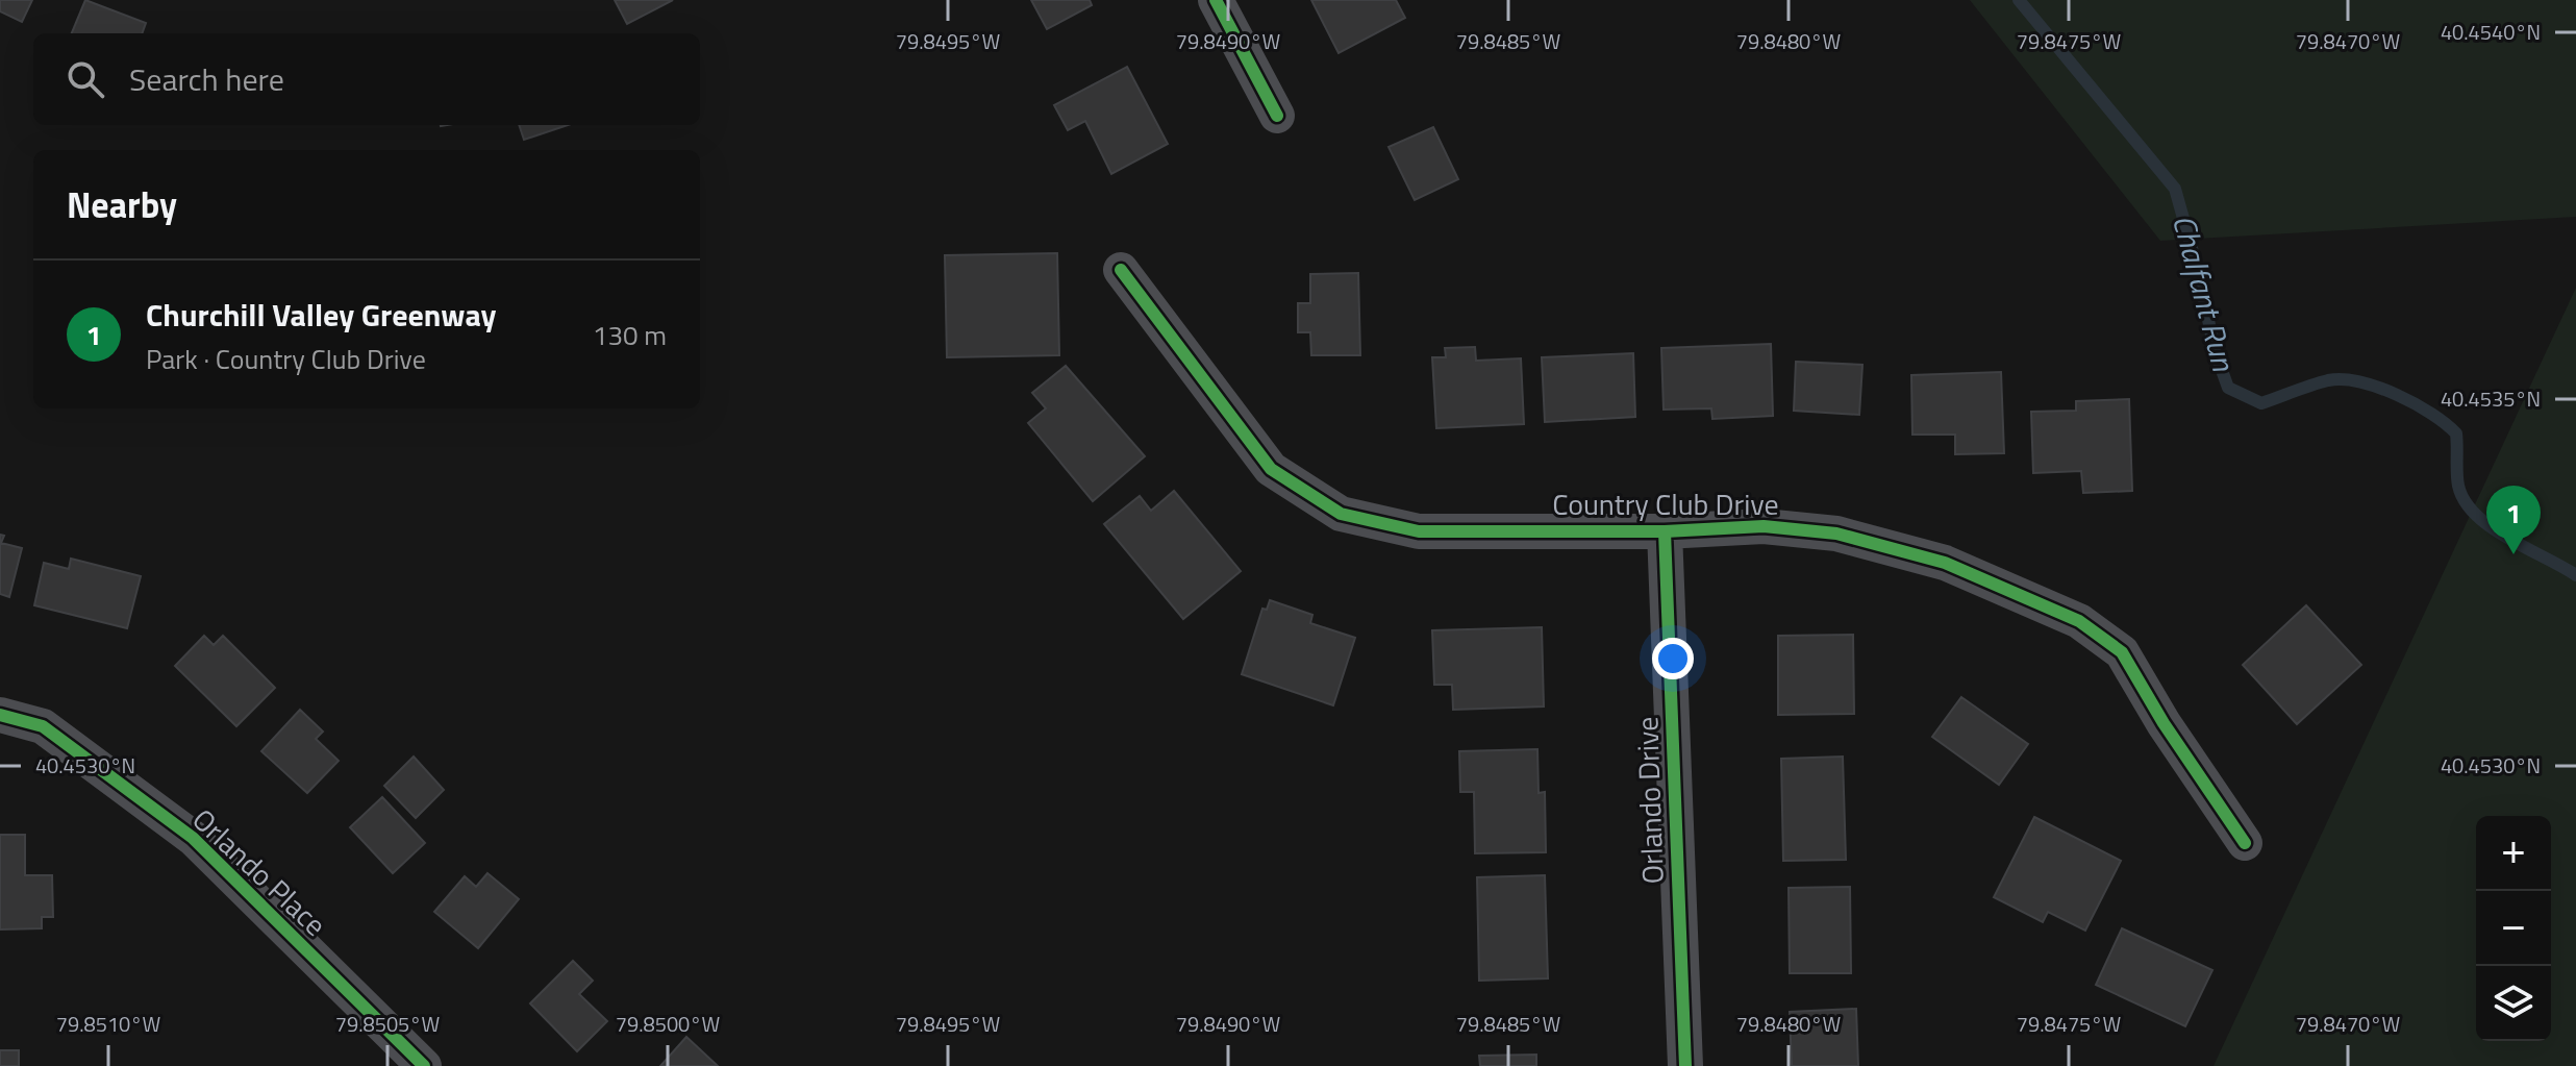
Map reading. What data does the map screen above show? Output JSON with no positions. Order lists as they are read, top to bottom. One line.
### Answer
{"streets":{"street":["Country Club Drive","Orlando Drive","Orlando Place"]},"crossings":[["Country Club Drive","Orlando Drive"]],"water":["Chalfant Run"],"page":{"search":"Search here","heading":"Nearby","list":[{"mark":"1","name":"Churchill Valley Greenway","note":"Park · Country Club Drive","value":"130 m"}],"pins":"1","map_buttons":["+","−"]},"coordinates":["40.4540°N","79.8495°W","79.8490°W","79.8485°W","79.8480°W","79.8475°W","79.8470°W","40.4535°N","40.4530°N","79.8510°W","79.8505°W","79.8500°W"]}
